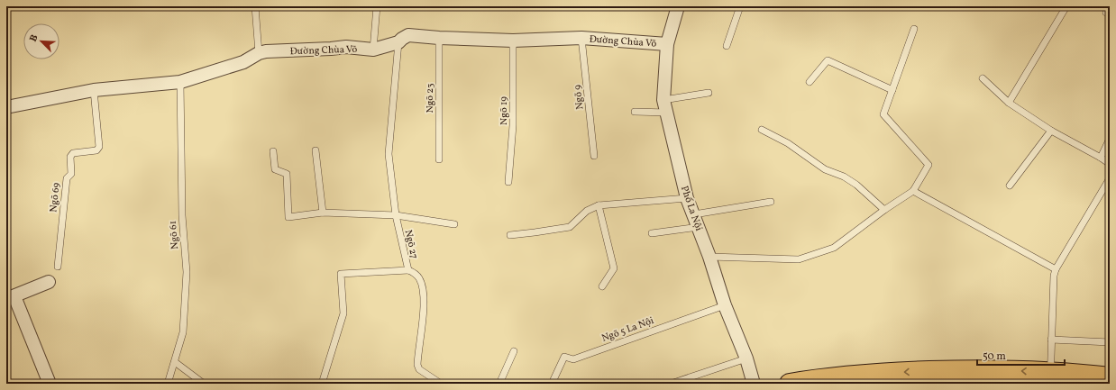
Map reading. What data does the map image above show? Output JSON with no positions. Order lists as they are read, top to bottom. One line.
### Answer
{"streets":{"street":["Đường Chùa Võ","Phố La Nội"],"lane":["Ngõ 9","Ngõ 23","Ngõ 19","Ngõ 69","Ngõ 61","Ngõ 27","Ngõ 5 La Nội"]},"crossings":[["Đường Chùa Võ","Ngõ 9"],["Đường Chùa Võ","Ngõ 23"],["Đường Chùa Võ","Ngõ 19"],["Đường Chùa Võ","Ngõ 69"],["Đường Chùa Võ","Phố La Nội"],["Đường Chùa Võ","Ngõ 61"],["Đường Chùa Võ","Ngõ 27"],["Phố La Nội","Ngõ 5 La Nội"]],"scale_bar":"50 m","north":"top left"}
